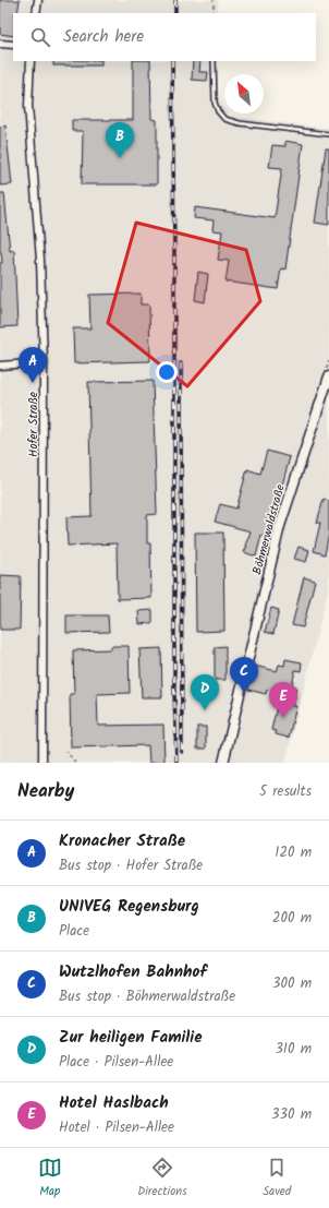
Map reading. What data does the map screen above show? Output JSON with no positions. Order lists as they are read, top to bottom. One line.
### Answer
{"streets":{"street":["Hofer Straße","Böhmerwaldstraße"]},"north":"top left","page":{"search":"Search here","pins":["B","A","C","D","E"],"heading":["Nearby","5 results"],"list":[{"mark":"A","name":"Kronacher Straße","note":"Bus stop · Hofer Straße","value":"120 m"},{"mark":"B","name":"UNIVEG Regensburg","note":"Place","value":"200 m"},{"mark":"C","name":"Wutzlhofen Bahnhof","note":"Bus stop · Böhmerwaldstraße","value":"300 m"},{"mark":"D","name":"Zur heiligen Familie","note":"Place · Pilsen-Allee","value":"310 m"},{"mark":"E","name":"Hotel Haslbach","note":"Hotel · Pilsen-Allee","value":"330 m"}],"nav":["Map","Directions","Saved"]}}
